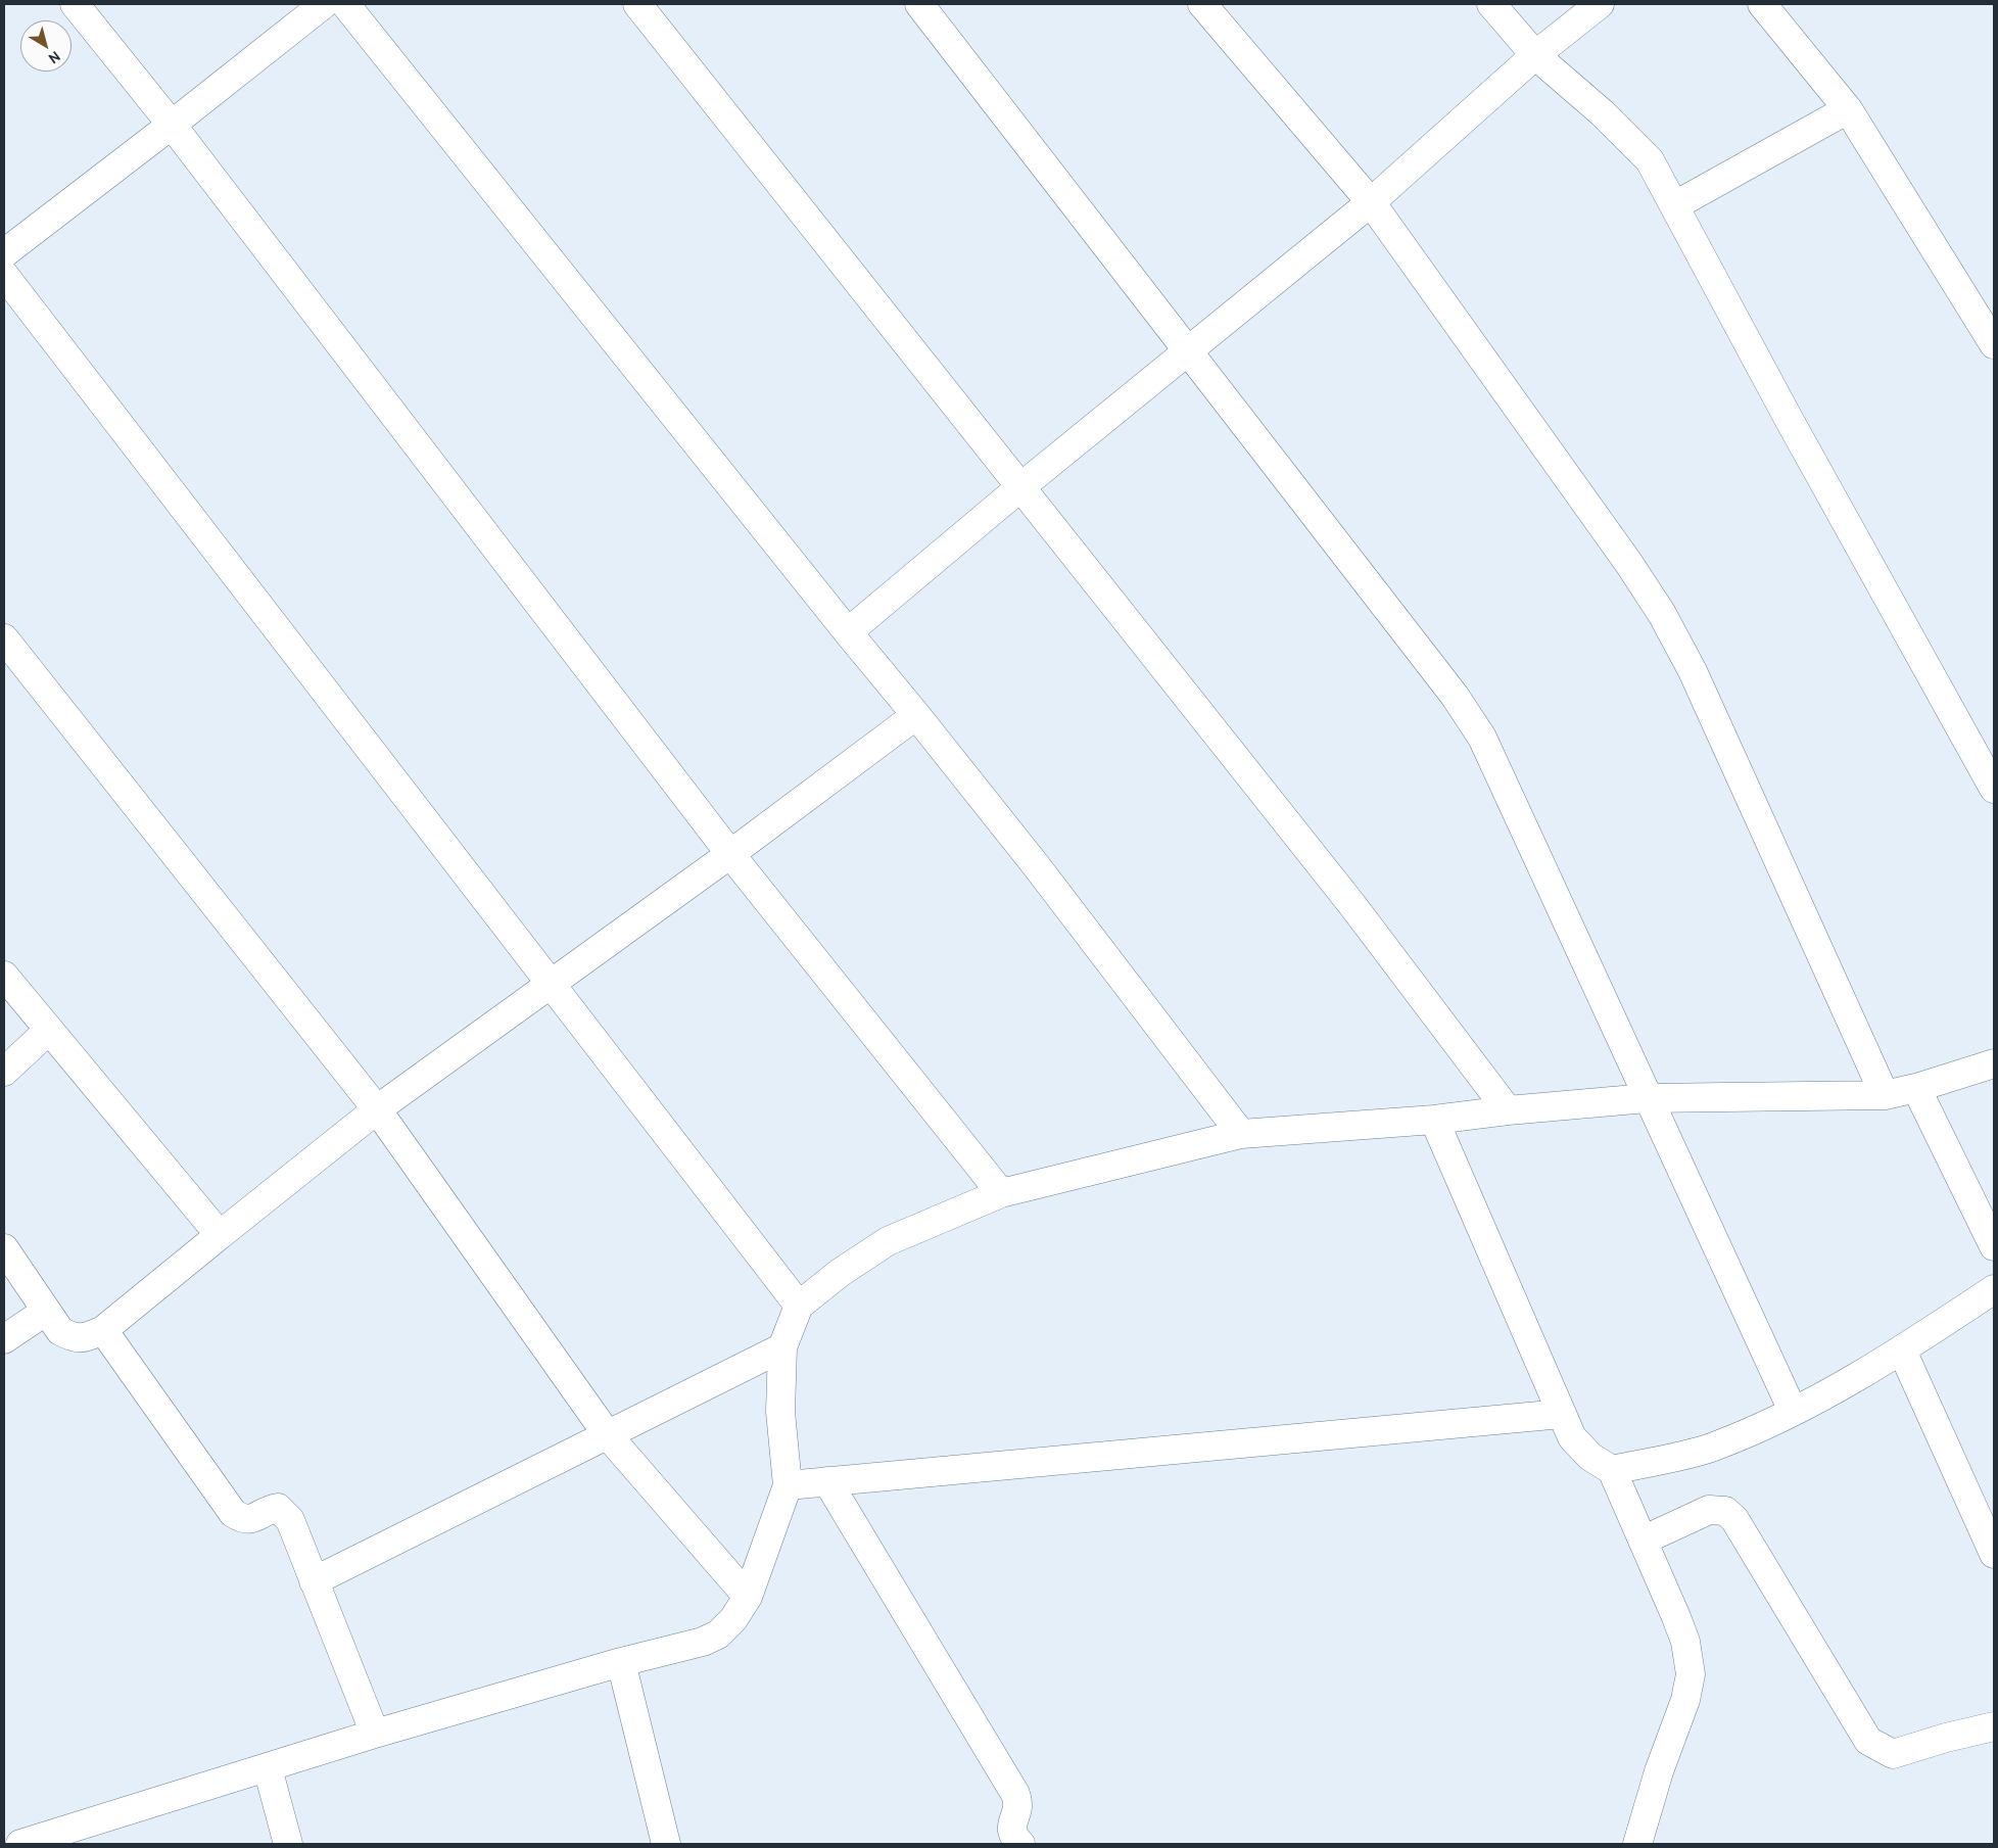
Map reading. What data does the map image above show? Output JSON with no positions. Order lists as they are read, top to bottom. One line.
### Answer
{"north":"bottom right"}
